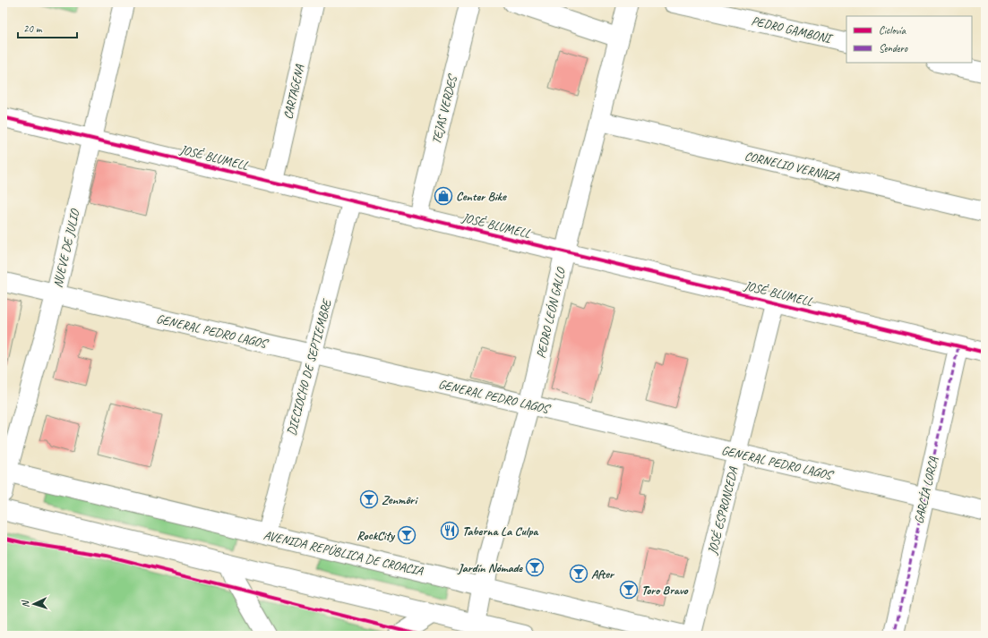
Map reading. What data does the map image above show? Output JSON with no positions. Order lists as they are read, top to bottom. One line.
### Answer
{"streets":{"main road":["PEDRO LEÓN GALLO","AVENIDA REPÚBLICA DE CROACIA"],"street":["PEDRO GAMBONI","CARTAGENA","TEJAS VERDES","JOSÉ BLUMELL","CORNELIO VERNAZA","NUEVE DE JULIO","GENERAL PEDRO LAGOS","DIECIOCHO DE SEPTIEMBRE","GARCÍA LORCA","JOSÉ ESPRONCEDA"]},"crossings":[["CARTAGENA","JOSÉ BLUMELL"],["TEJAS VERDES","JOSÉ BLUMELL"],["JOSÉ BLUMELL","NUEVE DE JULIO"],["JOSÉ BLUMELL","PEDRO LEÓN GALLO"],["JOSÉ BLUMELL","DIECIOCHO DE SEPTIEMBRE"],["JOSÉ BLUMELL","GARCÍA LORCA"],["JOSÉ BLUMELL","JOSÉ ESPRONCEDA"],["CORNELIO VERNAZA","PEDRO LEÓN GALLO"],["NUEVE DE JULIO","GENERAL PEDRO LAGOS"],["NUEVE DE JULIO","AVENIDA REPÚBLICA DE CROACIA"],["PEDRO LEÓN GALLO","GENERAL PEDRO LAGOS"],["PEDRO LEÓN GALLO","AVENIDA REPÚBLICA DE CROACIA"],["GENERAL PEDRO LAGOS","DIECIOCHO DE SEPTIEMBRE"],["GENERAL PEDRO LAGOS","GARCÍA LORCA"],["GENERAL PEDRO LAGOS","JOSÉ ESPRONCEDA"],["DIECIOCHO DE SEPTIEMBRE","AVENIDA REPÚBLICA DE CROACIA"]],"places":{"shop":["Center Bike"],"bar":["Zenmôri","RockCity","Jardín Nómade","After","Toro Bravo"],"restaurant":["Taberna La Culpa"]},"legend":["Ciclovía","Sendero"],"scale_bar":"20 m","north":"left"}
